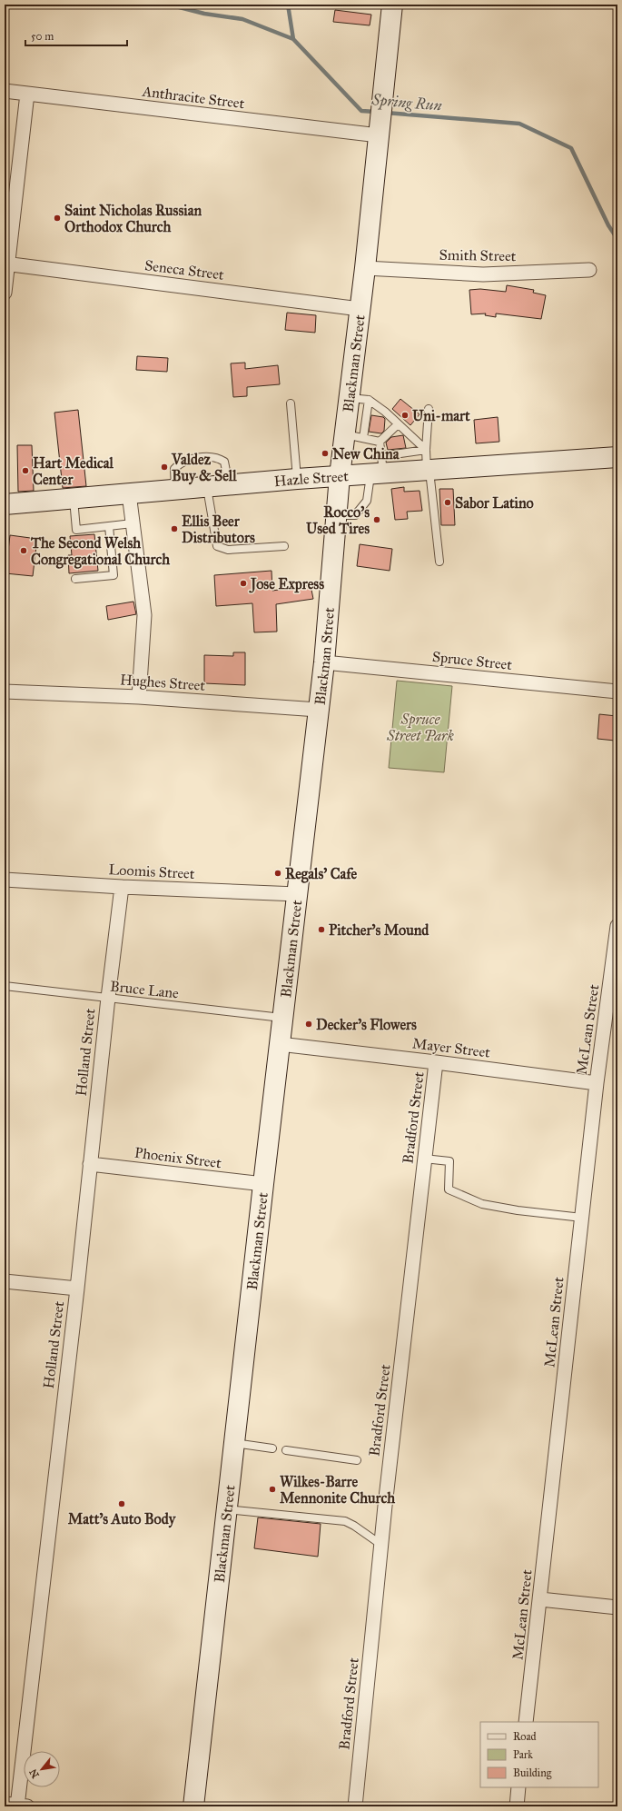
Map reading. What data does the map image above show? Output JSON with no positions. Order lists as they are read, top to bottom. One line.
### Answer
{"streets":{"main road":["Blackman Street","Hazle Street"],"street":["Anthracite Street","Smith Street","Seneca Street","Spruce Street","Hughes Street","Loomis Street","McLean Street","Mayer Street","Holland Street","Bradford Street","Phoenix Street"],"lane":["Bruce Lane"]},"crossings":[["Anthracite Street","Blackman Street"],["Smith Street","Blackman Street"],["Seneca Street","Blackman Street"],["Blackman Street","Hazle Street"],["Blackman Street","Spruce Street"],["Blackman Street","Hughes Street"],["Blackman Street","Loomis Street"],["Blackman Street","Bruce Lane"],["Blackman Street","Mayer Street"],["Blackman Street","Phoenix Street"],["Loomis Street","Holland Street"],["Bruce Lane","Holland Street"],["McLean Street","Mayer Street"],["Mayer Street","Bradford Street"],["Holland Street","Phoenix Street"]],"water":["Spring Run"],"parks":["Spruce Street Park"],"places":["Saint Nicholas Russian Orthodox Church","Uni-mart","New China","Valdez Buy & Sell","Hart Medical Center","Sabor Latino","Rocco's Used Tires","Ellis Beer Distributors","The Second Welsh Congregational Church","Jose Express","Regals' Cafe","Pitcher's Mound","Decker's Flowers","Wilkes-Barre Mennonite Church","Matt's Auto Body"],"legend":["Road","Park","Building"],"scale_bar":"50 m","north":"bottom left"}
